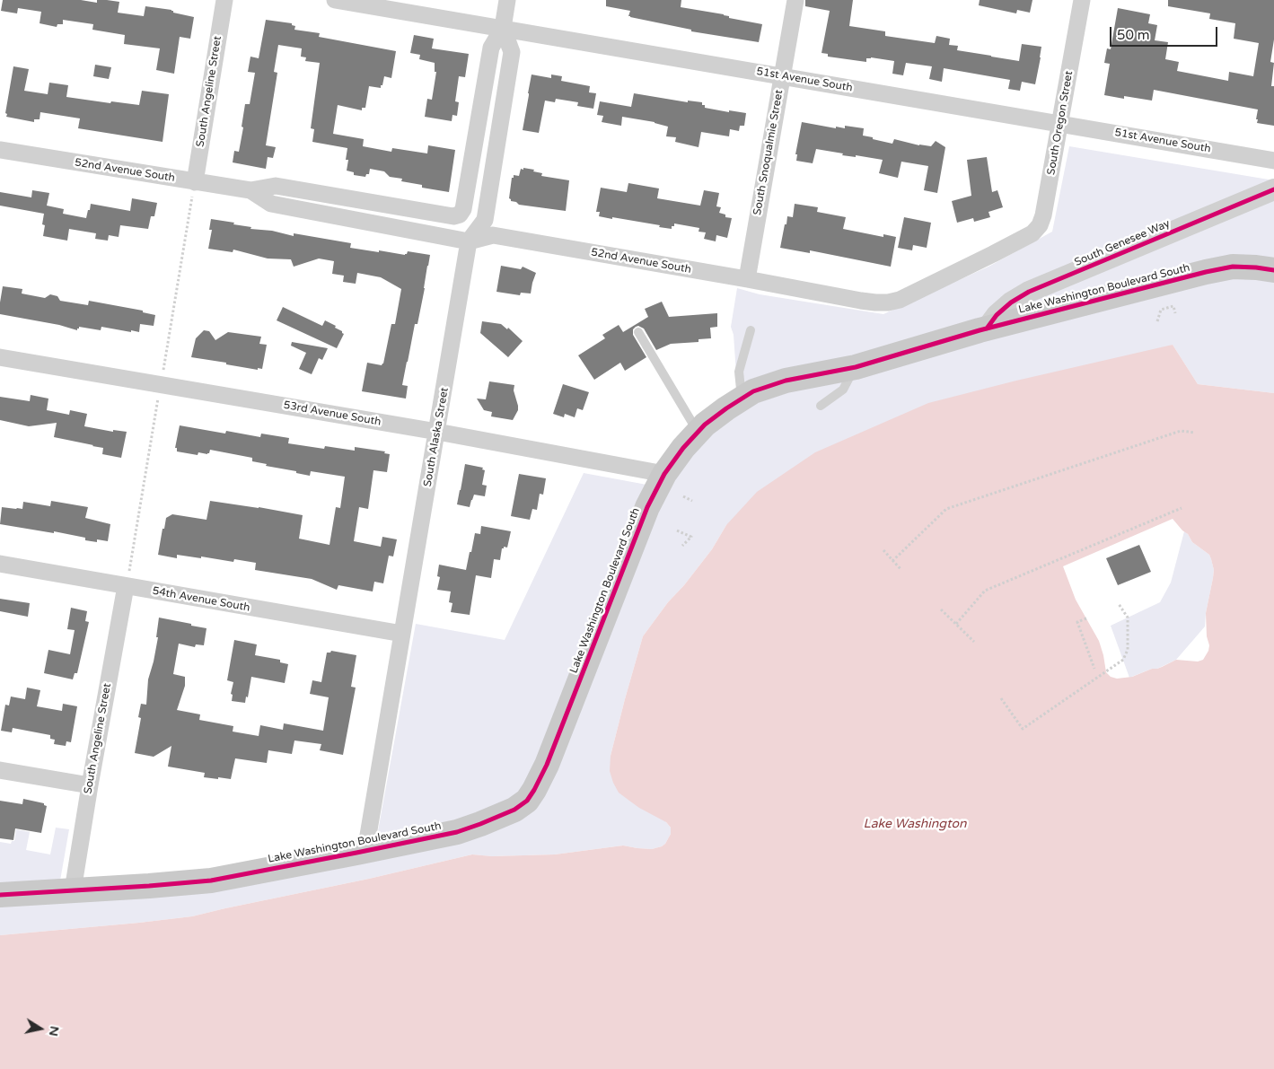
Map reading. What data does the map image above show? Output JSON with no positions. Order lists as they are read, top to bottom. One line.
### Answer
{"streets":{"main road":["Lake Washington Boulevard South"],"street":["51st Avenue South","South Angeline Street","South Oregon Street","South Snoqualmie Street","52nd Avenue South","South Genesee Way","53rd Avenue South","South Alaska Street","54th Avenue South"]},"crossings":[["51st Avenue South","South Oregon Street"],["51st Avenue South","South Snoqualmie Street"],["51st Avenue South","South Alaska Street"],["South Angeline Street","52nd Avenue South"],["South Angeline Street","Lake Washington Boulevard South"],["South Angeline Street","54th Avenue South"],["South Oregon Street","52nd Avenue South"],["South Snoqualmie Street","52nd Avenue South"],["52nd Avenue South","South Alaska Street"],["South Genesee Way","Lake Washington Boulevard South"],["Lake Washington Boulevard South","53rd Avenue South"],["Lake Washington Boulevard South","South Alaska Street"],["53rd Avenue South","South Alaska Street"],["South Alaska Street","54th Avenue South"]],"water":["Lake Washington"],"scale_bar":"50 m","north":"right"}
